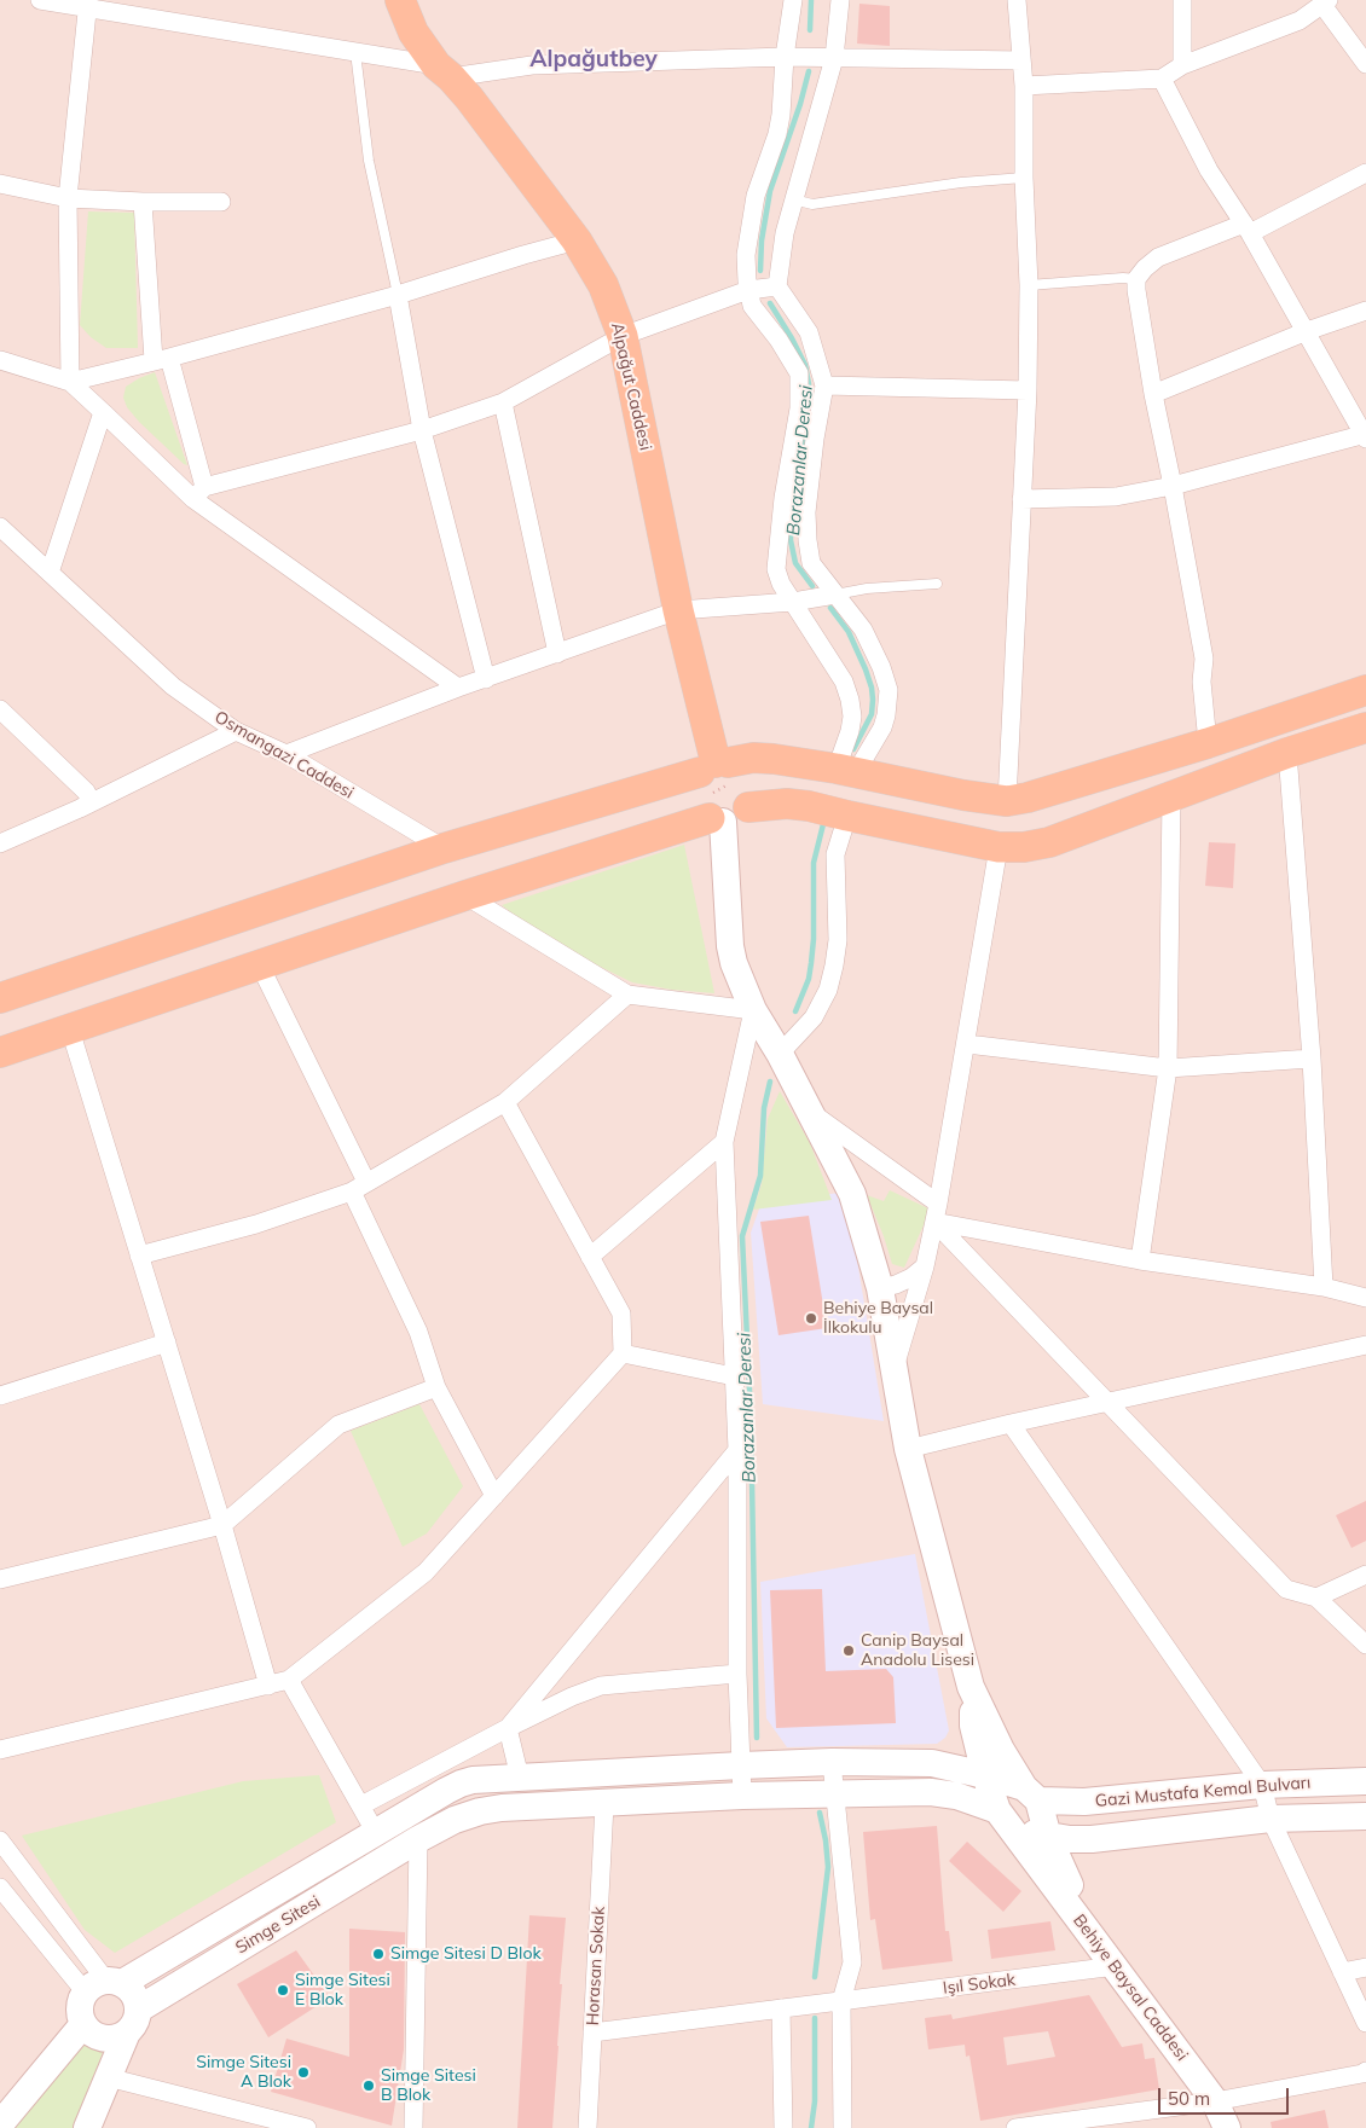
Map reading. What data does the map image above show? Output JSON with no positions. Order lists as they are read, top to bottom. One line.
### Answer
{"streets":{"main road":["Alpağut Caddesi","Gazi Mustafa Kemal Bulvarı","Simge Sitesi","Behiye Baysal Caddesi"],"street":["Osmangazi Caddesi","Horasan Sokak","Işıl Sokak"]},"crossings":[["Gazi Mustafa Kemal Bulvarı","Simge Sitesi"],["Simge Sitesi","Horasan Sokak"],["Horasan Sokak","Işıl Sokak"],["Işıl Sokak","Behiye Baysal Caddesi"]],"districts":["Alpağutbey"],"water":["Borazanlar Deresi"],"places":["Behiye Baysal İlkokulu","Canip Baysal Anadolu Lisesi","Simge Sitesi D Blok","Simge Sitesi E Blok","Simge Sitesi A Blok","Simge Sitesi B Blok"],"scale_bar":"50 m"}
